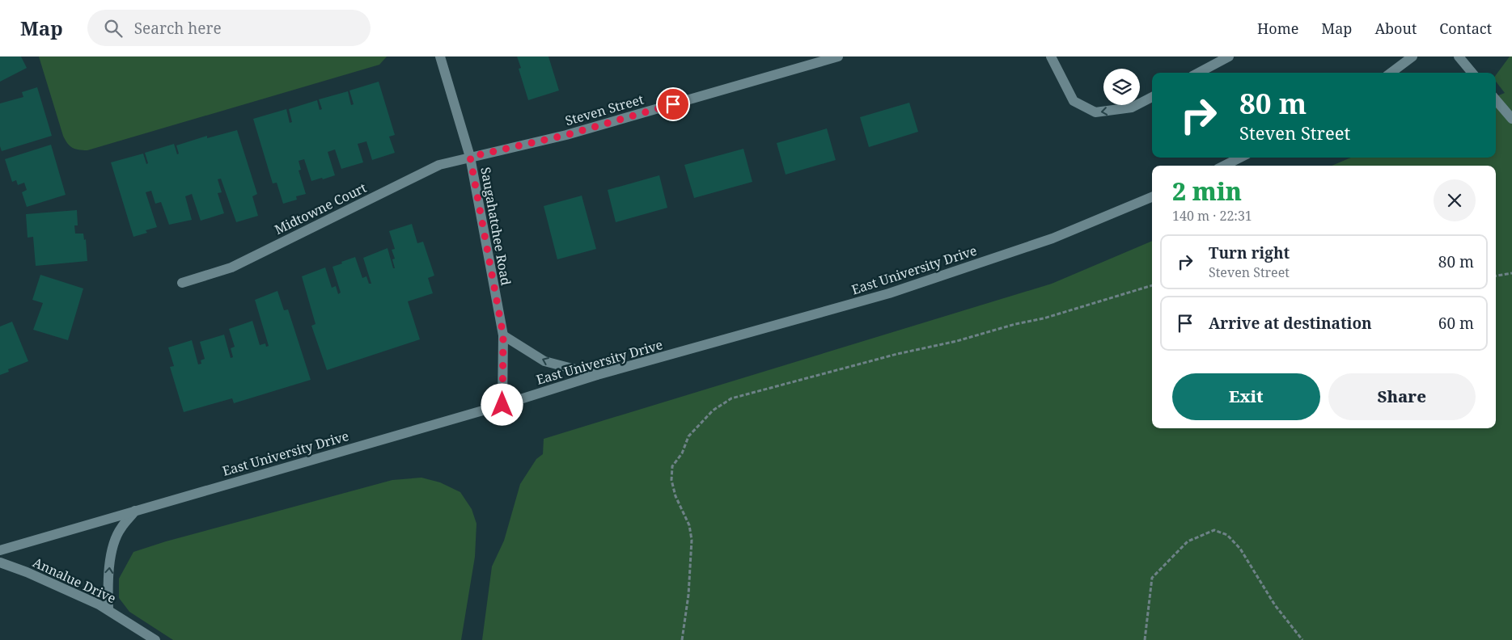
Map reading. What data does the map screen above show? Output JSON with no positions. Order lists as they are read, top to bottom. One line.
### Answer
{"streets":{"street":["Steven Street","Midtowne Court","Saugahatchee Road","East University Drive","Annalue Drive"]},"crossings":[["Steven Street","Midtowne Court"],["Steven Street","Saugahatchee Road"],["Midtowne Court","Saugahatchee Road"],["Saugahatchee Road","East University Drive"]],"page":{"header":"Map","search":"Search here","nav":["Home","Map","About","Contact"],"turn":["80 m","Steven Street"],"heading":["2 min","140 m · 22:31"],"list":[{"name":"Turn right","note":"Steven Street","value":"80 m"},{"name":"Arrive at destination","value":"60 m"}],"buttons":["Exit","Share"]}}
